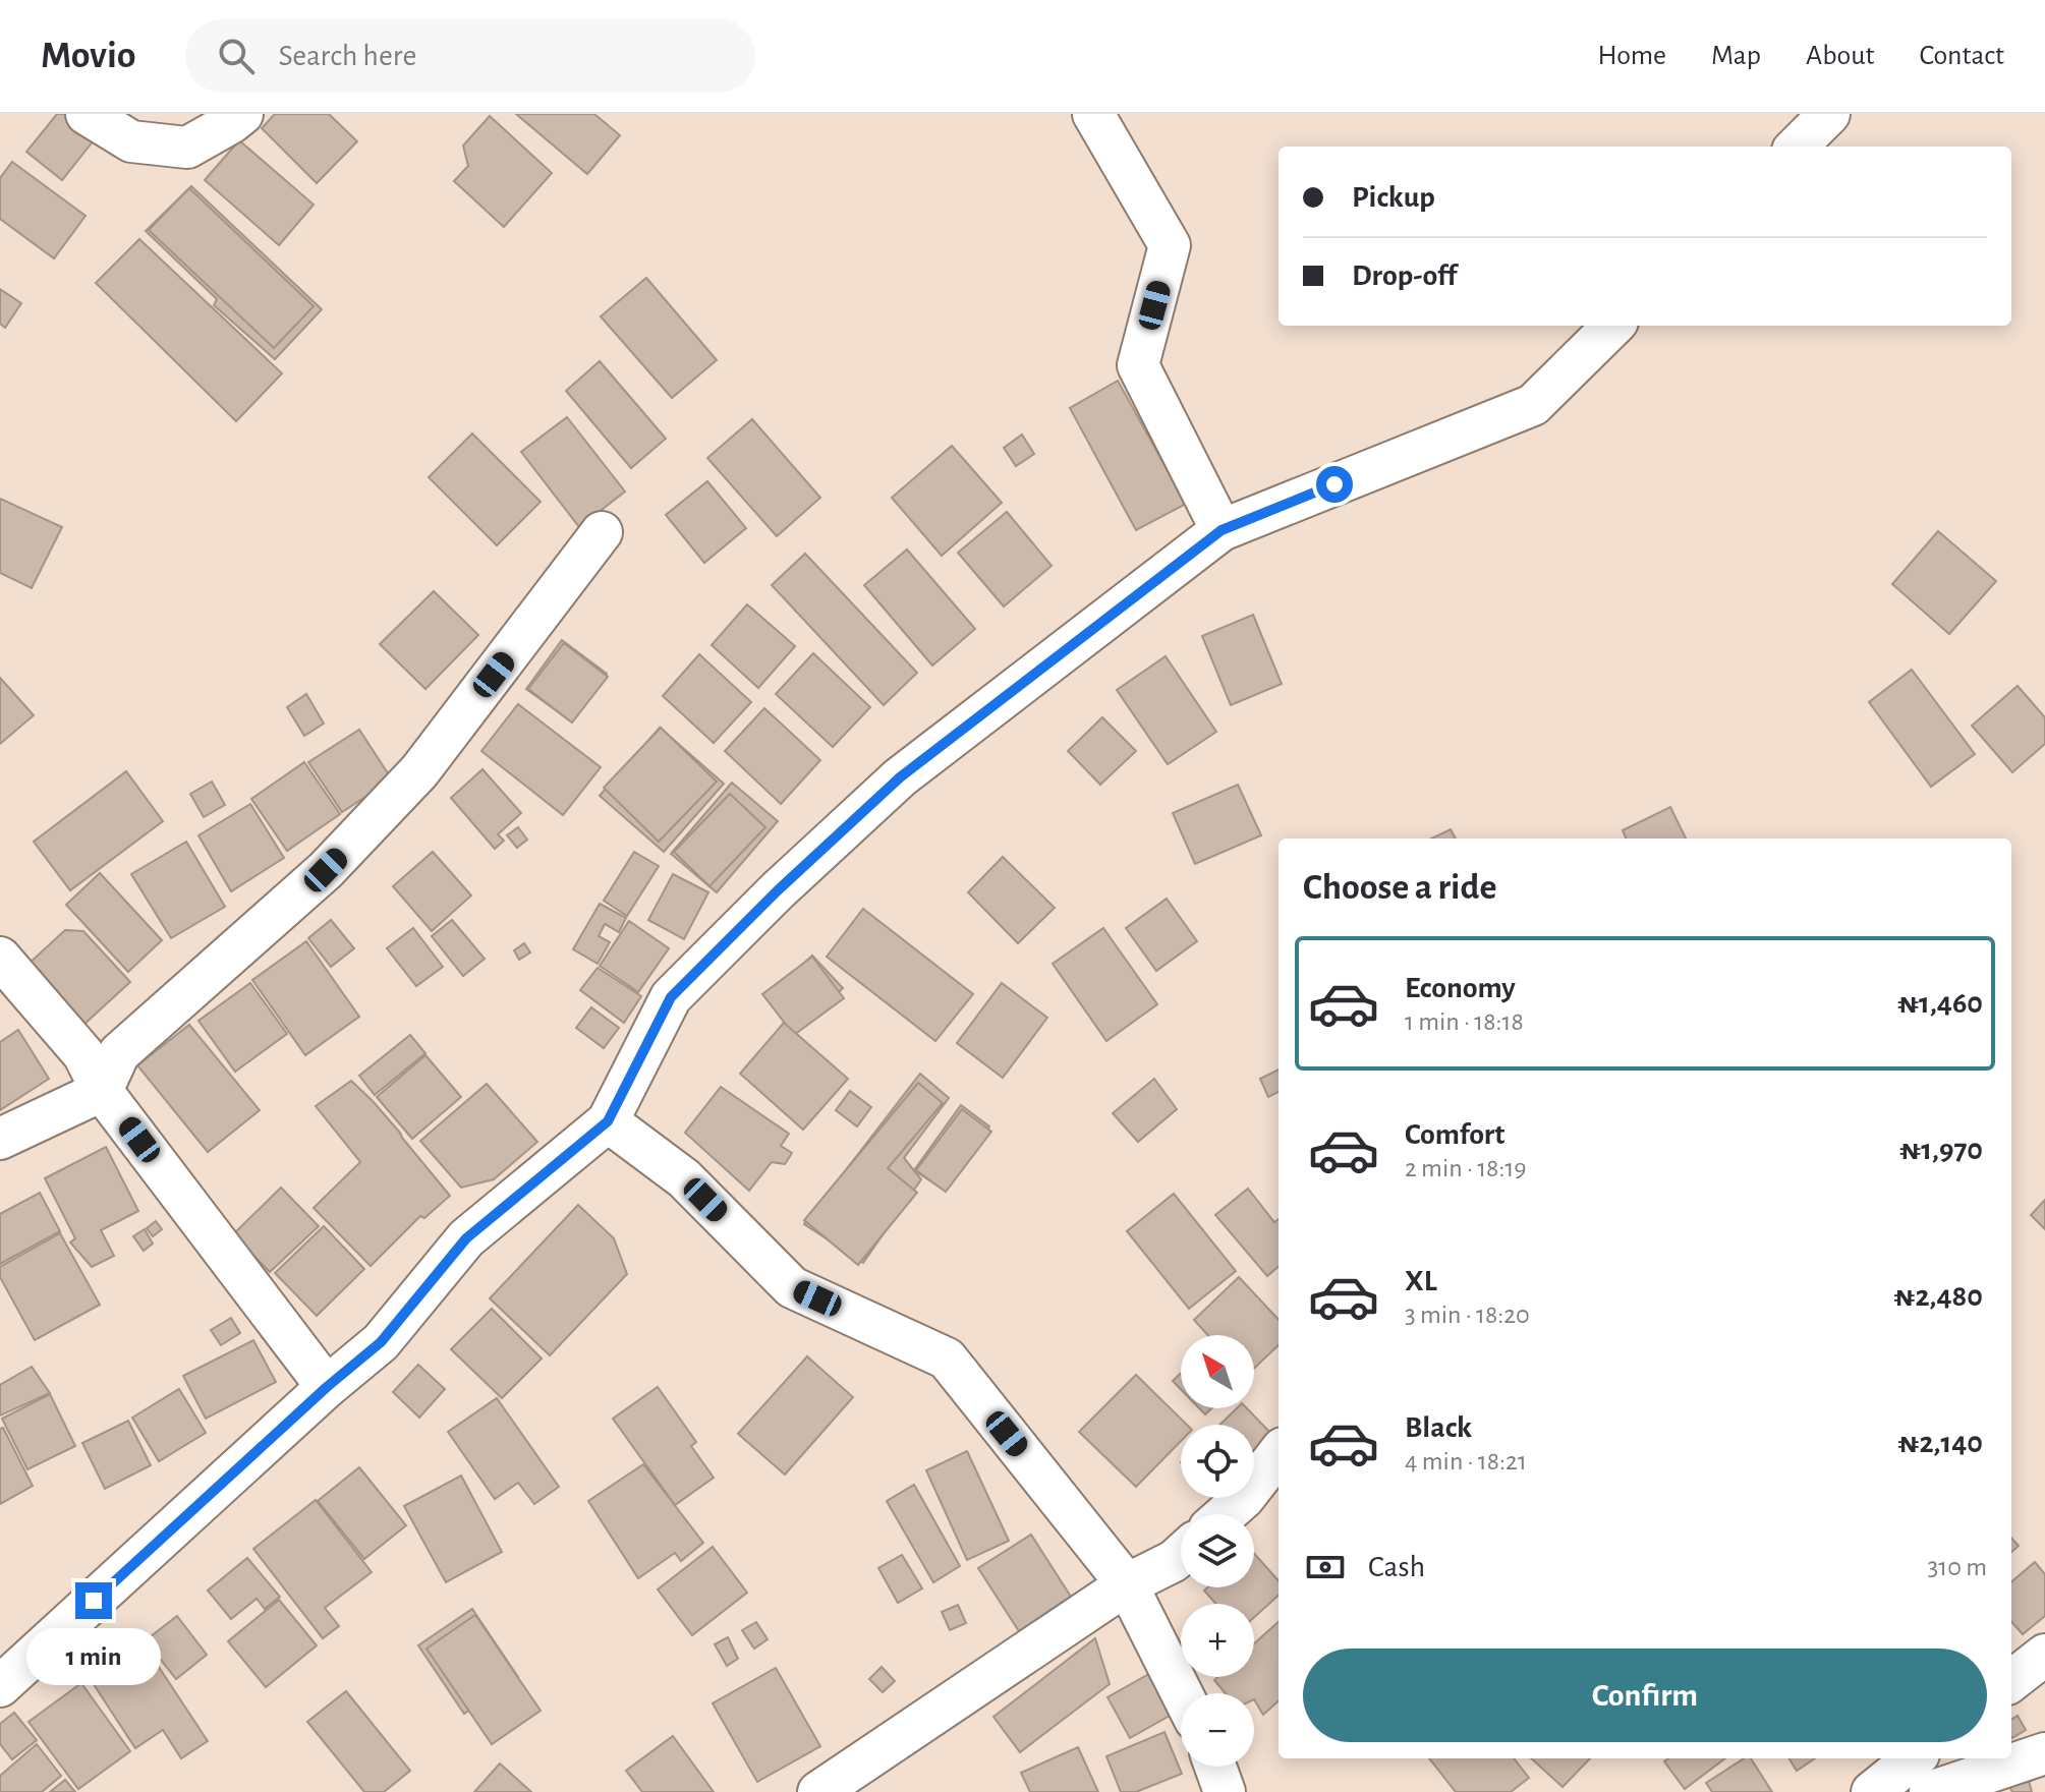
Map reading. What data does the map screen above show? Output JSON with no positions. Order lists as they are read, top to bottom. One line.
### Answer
{"north":"top left","page":{"header":"Movio","search":"Search here","nav":["Home","Map","About","Contact"],"banner":["Pickup","Drop-off"],"heading":"Choose a ride","list":[{"name":"Economy","note":"1 min · 18:18","value":"₦1,460"},{"name":"Comfort","note":"2 min · 18:19","value":"₦1,970"},{"name":"XL","note":"3 min · 18:20","value":"₦2,480"},{"name":"Black","note":"4 min · 18:21","value":"₦2,140"}],"map_buttons":["+","−"],"pay":["Cash","310 m"],"bubble":"1 min","buttons":"Confirm"}}
